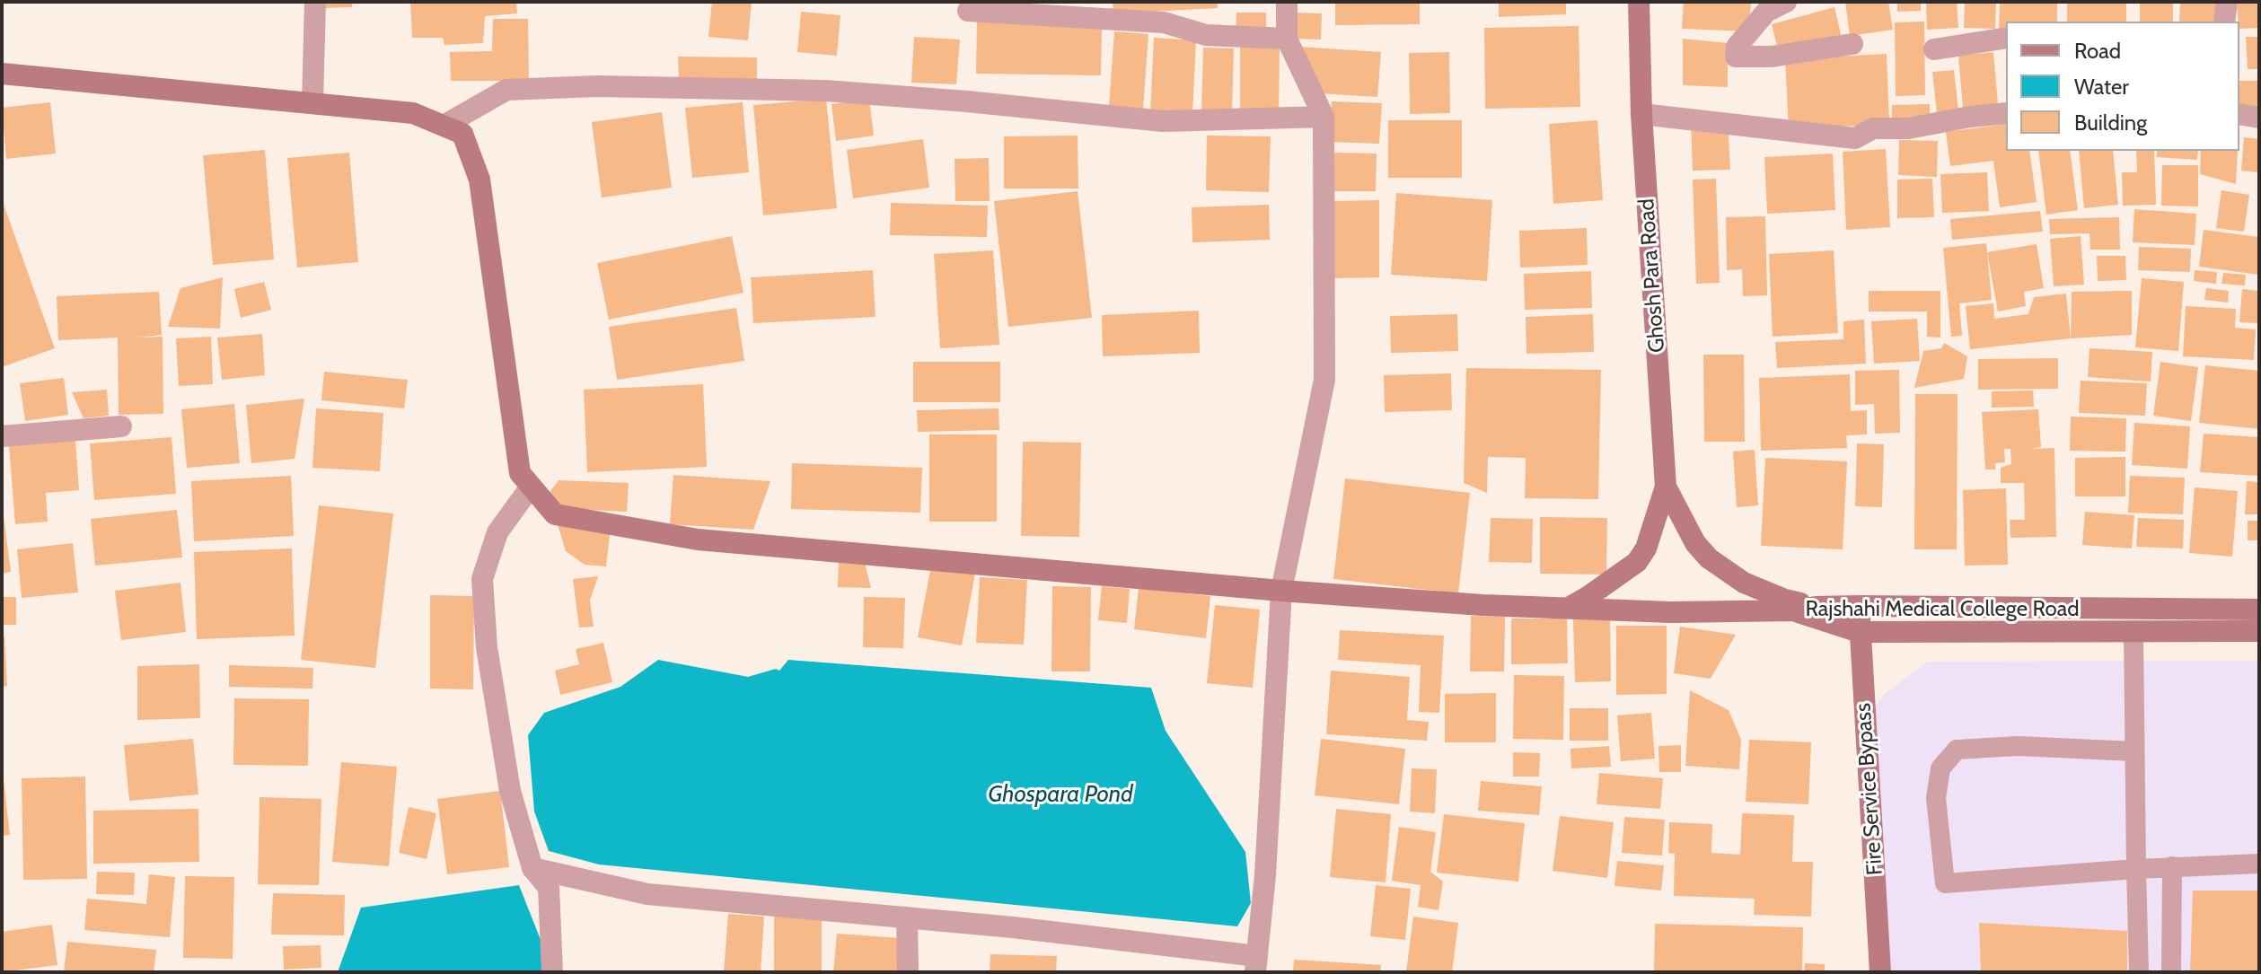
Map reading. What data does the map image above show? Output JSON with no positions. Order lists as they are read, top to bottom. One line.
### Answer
{"streets":{"main road":["Ghosh Para Road","Rajshahi Medical College Road","Fire Service Bypass"]},"crossings":[["Ghosh Para Road","Rajshahi Medical College Road"],["Rajshahi Medical College Road","Fire Service Bypass"]],"water":["Ghospara Pond"],"legend":["Road","Water","Building"]}
